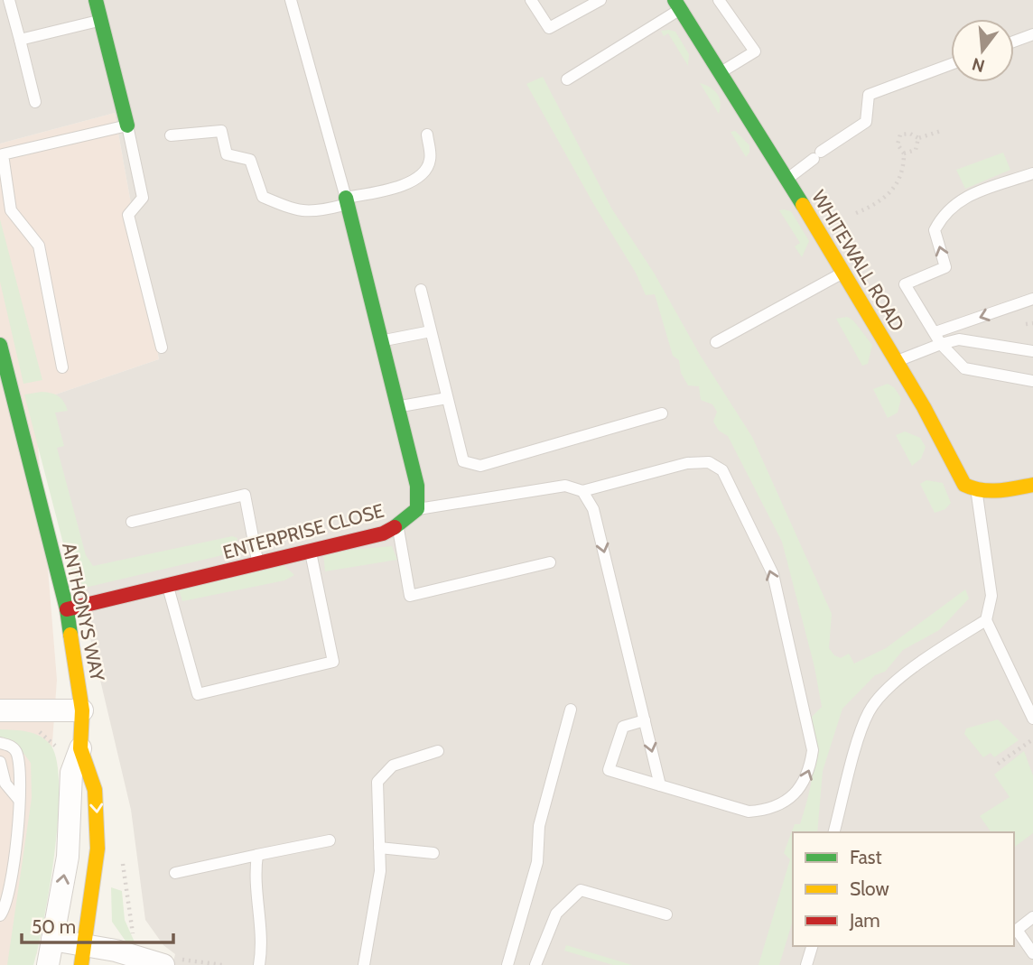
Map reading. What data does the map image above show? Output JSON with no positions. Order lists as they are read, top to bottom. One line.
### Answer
{"streets":{"street":["WHITEWALL ROAD","ENTERPRISE CLOSE","ANTHONYS WAY"]},"crossings":[["ENTERPRISE CLOSE","ANTHONYS WAY"]],"legend":["Fast","Slow","Jam"],"scale_bar":"50 m","north":"bottom"}
